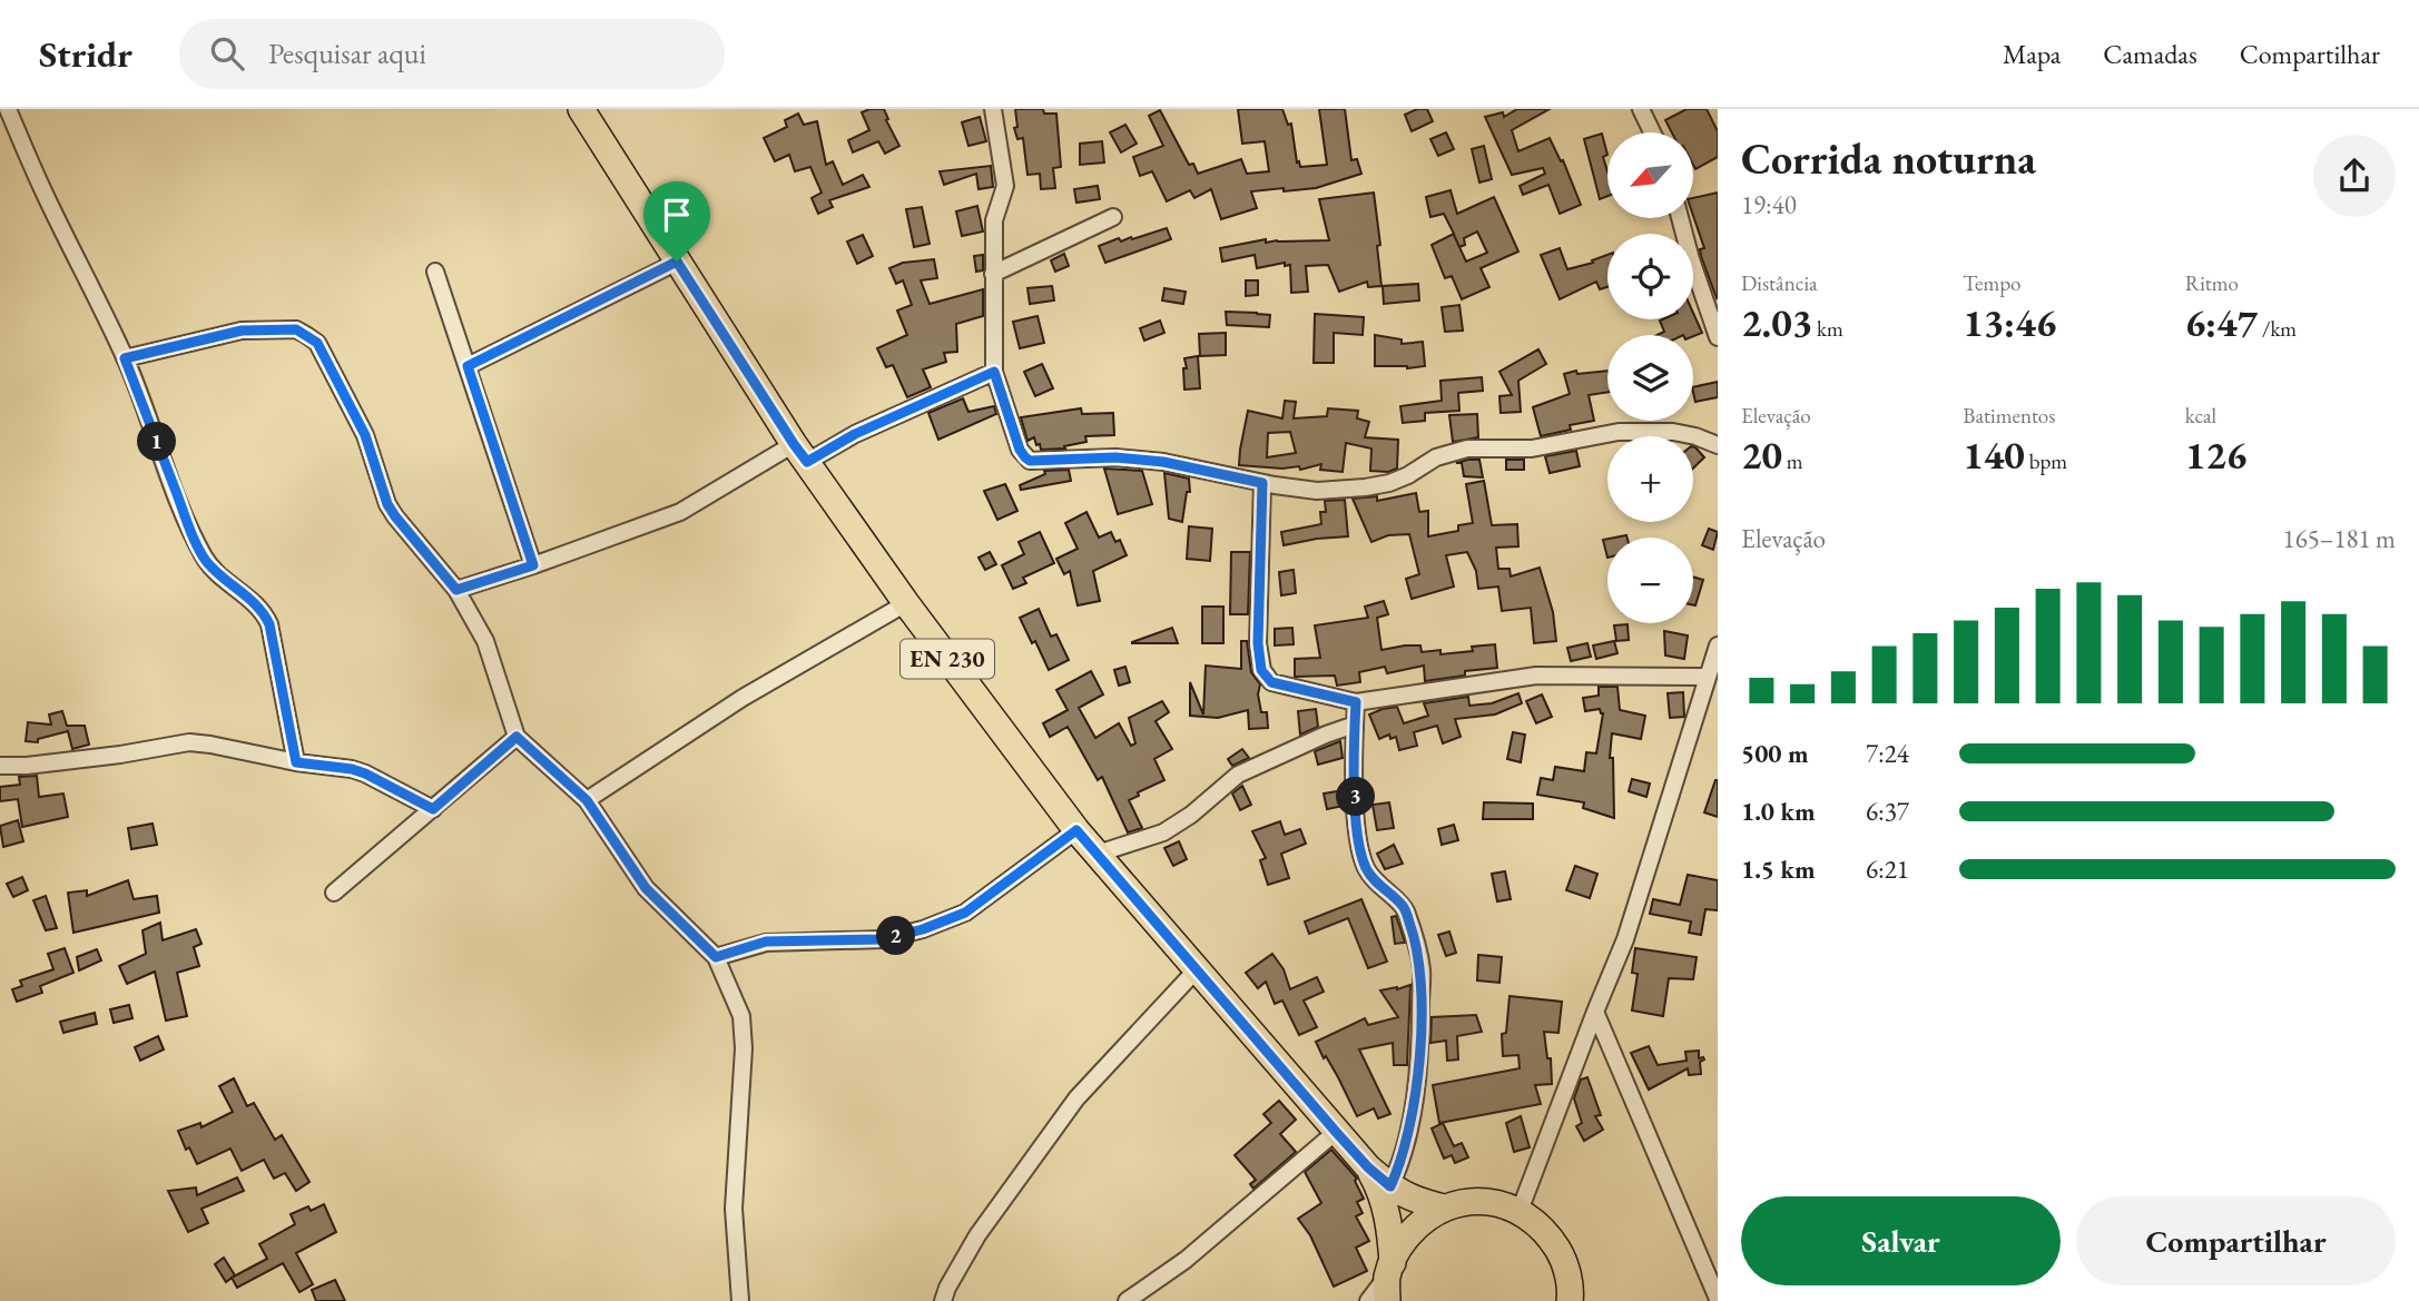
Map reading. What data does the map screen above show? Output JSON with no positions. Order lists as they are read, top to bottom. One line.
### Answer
{"streets":{"main road":["EN 230"]},"north":"bottom left","page":{"header":"Stridr","search":"Pesquisar aqui","nav":["Mapa","Camadas","Compartilhar"],"heading":["Corrida noturna","19:40"],"map_buttons":["+","−"],"stats":[["Distância","2.03 km"],["Tempo","13:46"],["Ritmo","6:47 /km"],["Elevação","20 m"],["Batimentos","140 bpm"],["kcal","126"]],"pins":["1","3","2"],"chart":["Elevação","165–181 m"],"list":[{"name":"500 m","note":"7:24"},{"name":"1.0 km","note":"6:37"},{"name":"1.5 km","note":"6:21"}],"buttons":["Salvar","Compartilhar"]}}
